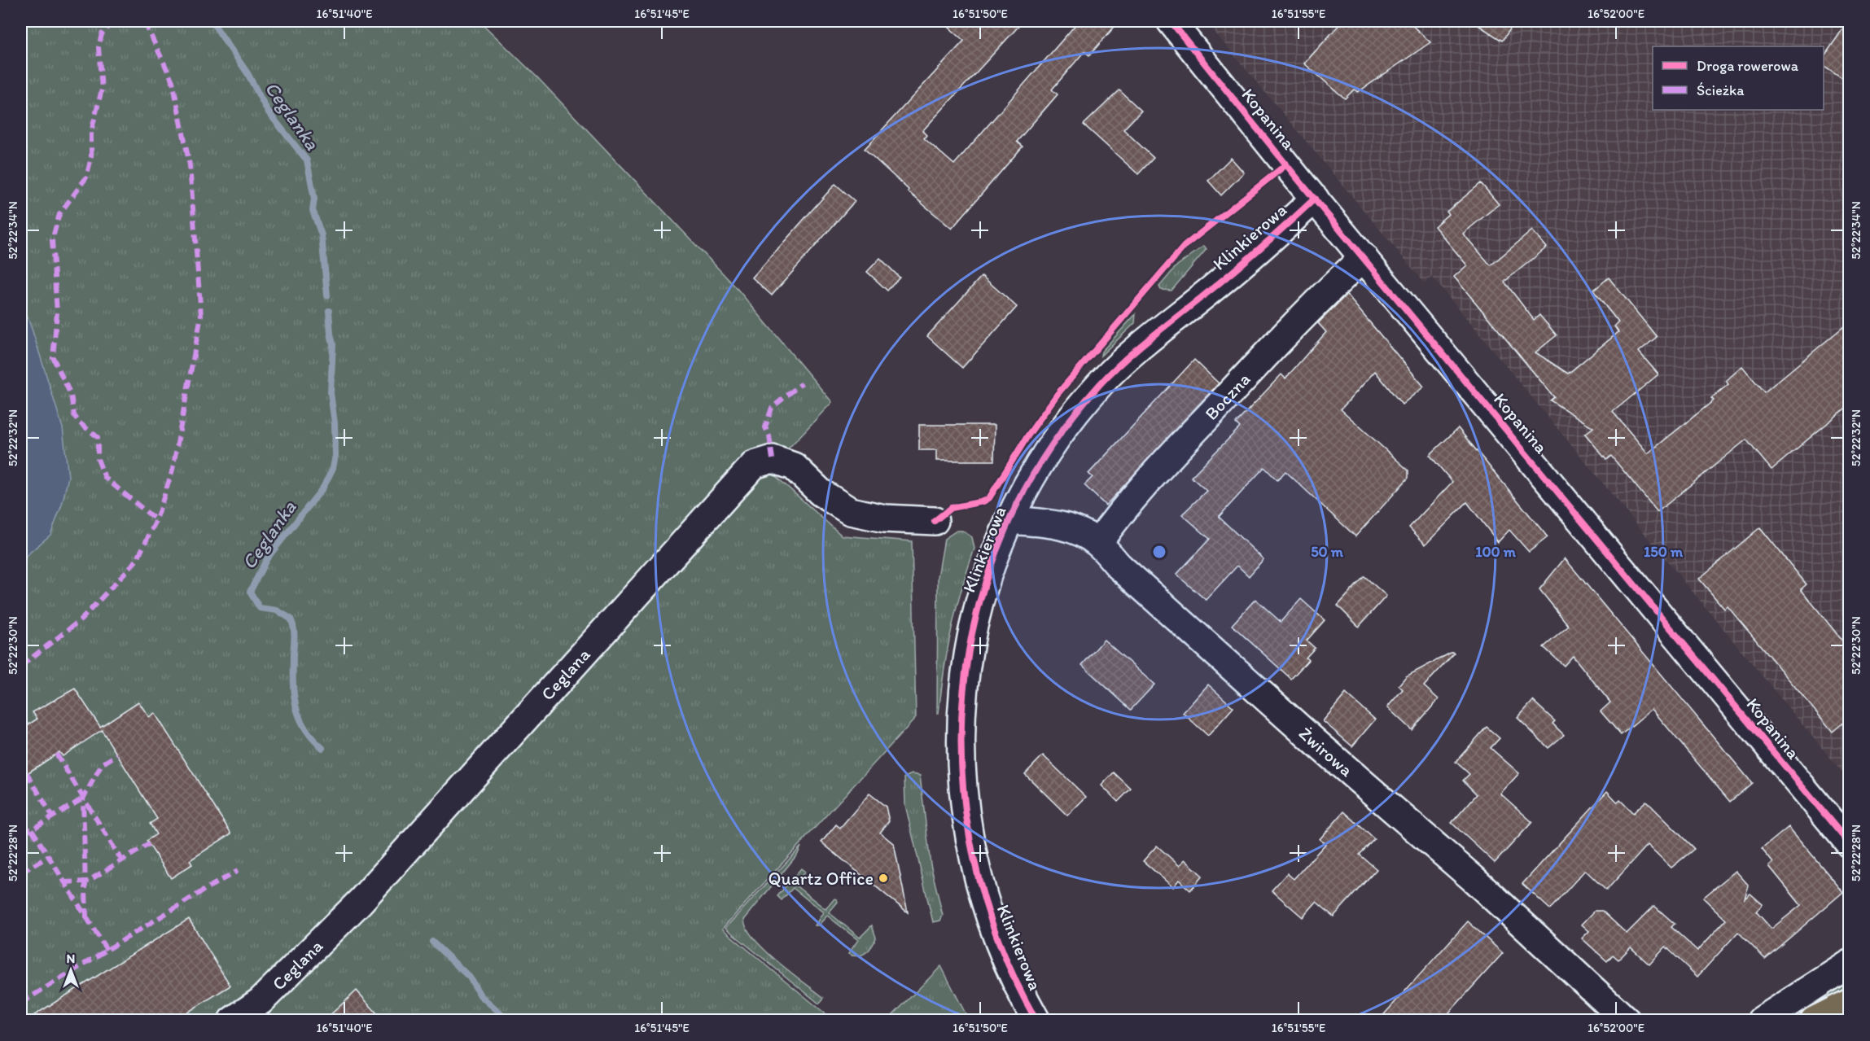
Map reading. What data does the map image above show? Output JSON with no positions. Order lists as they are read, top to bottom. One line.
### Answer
{"streets":{"street":["Kopanina","Klinkierowa","Boczna","Ceglana","Żwirowa"]},"crossings":[["Kopanina","Klinkierowa"],["Kopanina","Boczna"],["Klinkierowa","Żwirowa"],["Boczna","Żwirowa"]],"water":["Ceglanka"],"places":["Quartz Office"],"legend":["Droga rowerowa","Ścieżka"],"north":"top","coordinates":["16°51'40\"E","16°51'45\"E","16°51'50\"E","16°51'55\"E","16°52'00\"E","52°22'34\"N","52°22'32\"N","52°22'30\"N","52°22'28\"N"],"rings":["50 m","100 m","150 m"]}
